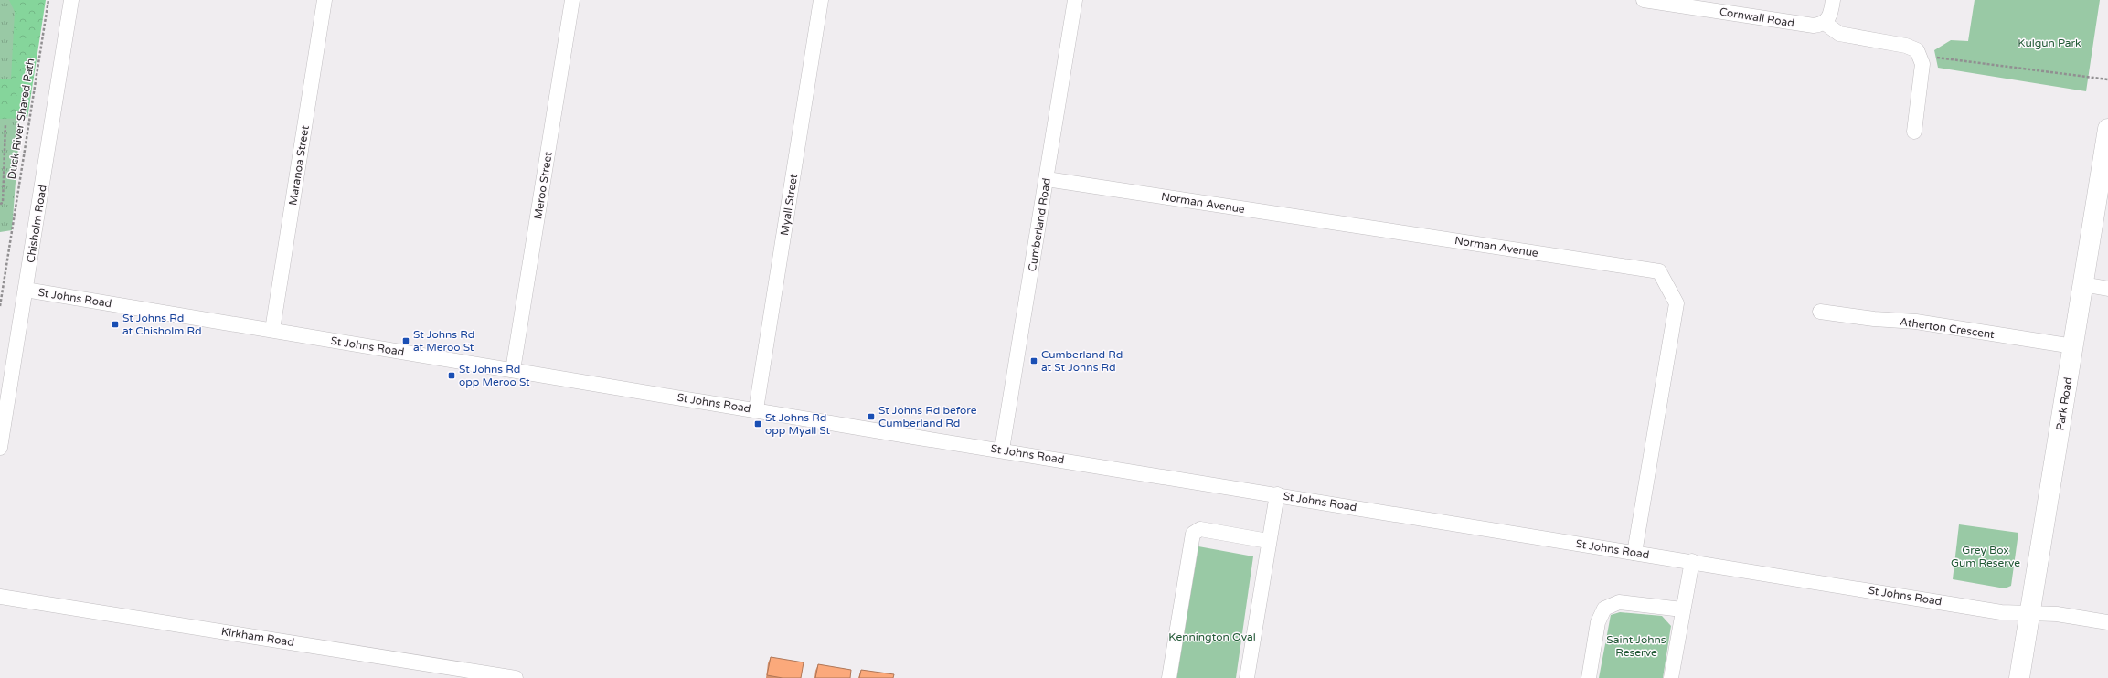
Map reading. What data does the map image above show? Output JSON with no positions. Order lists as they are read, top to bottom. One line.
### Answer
{"streets":{"main road":["Park Road"],"street":["Cornwall Road","Maranoa Street","Meroo Street","Norman Avenue","Myall Street","Chisholm Road","Cumberland Road","St Johns Road","Atherton Crescent","Kirkham Road"],"path":["Duck River Shared Path"]},"crossings":[["Maranoa Street","St Johns Road"],["Meroo Street","St Johns Road"],["Norman Avenue","Cumberland Road"],["Norman Avenue","St Johns Road"],["Myall Street","St Johns Road"],["Chisholm Road","St Johns Road"],["Cumberland Road","St Johns Road"],["St Johns Road","Park Road"],["Atherton Crescent","Park Road"]],"parks":["Kulgun Park","Grey Box Gum Reserve","Kennington Oval","Saint Johns Reserve"],"places":{"transit":["St Johns Rd at Chisholm Rd","St Johns Rd at Meroo St","Cumberland Rd at St Johns Rd","St Johns Rd opp Meroo St","St Johns Rd before Cumberland Rd","St Johns Rd opp Myall St"]}}
